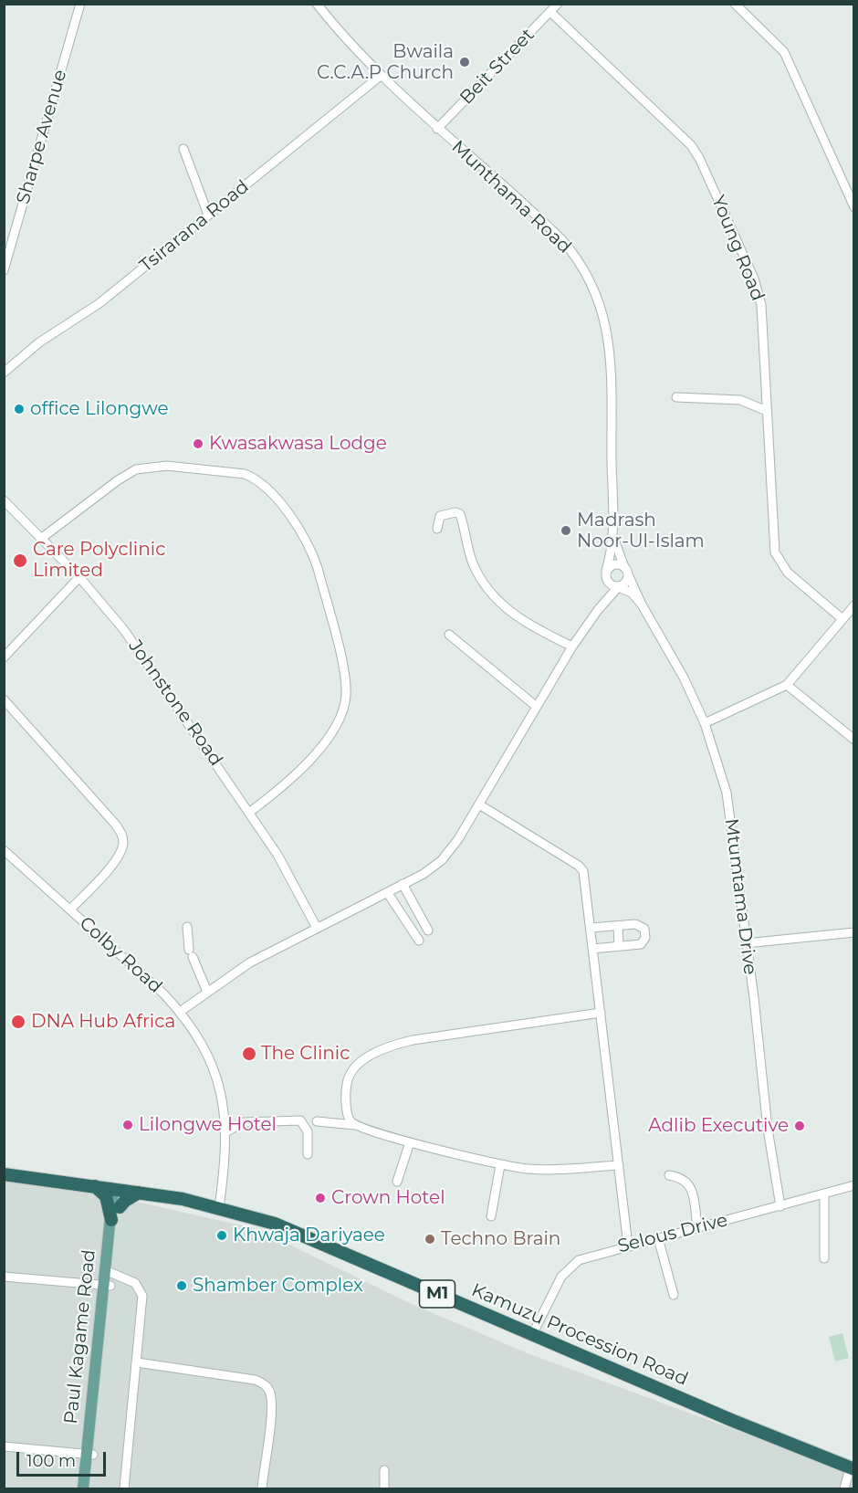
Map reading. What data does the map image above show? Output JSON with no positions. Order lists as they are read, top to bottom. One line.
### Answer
{"streets":{"highway":["M1","Kamuzu Procession Road"],"main road":["Paul Kagame Road"],"street":["Beit Street","Sharpe Avenue","Munthama Road","Tsirarana Road","Young Road","Johnstone Road","Mtumtama Drive","Colby Road","Selous Drive"]},"crossings":[["Beit Street","Munthama Road"],["Beit Street","Young Road"],["Munthama Road","Tsirarana Road"],["Munthama Road","Mtumtama Drive"],["Mtumtama Drive","Selous Drive"],["Colby Road","Kamuzu Procession Road"],["Selous Drive","Kamuzu Procession Road"],["Kamuzu Procession Road","Paul Kagame Road"]],"places":["Bwaila C.C.A.P Church","office Lilongwe","Kwasakwasa Lodge","Madrash Noor-Ul-Islam","Care Polyclinic Limited","DNA Hub Africa","The Clinic","Lilongwe Hotel","Adlib Executive","Crown Hotel","Khwaja Dariyaee","Techno Brain","Shamber Complex"],"scale_bar":"100 m"}
